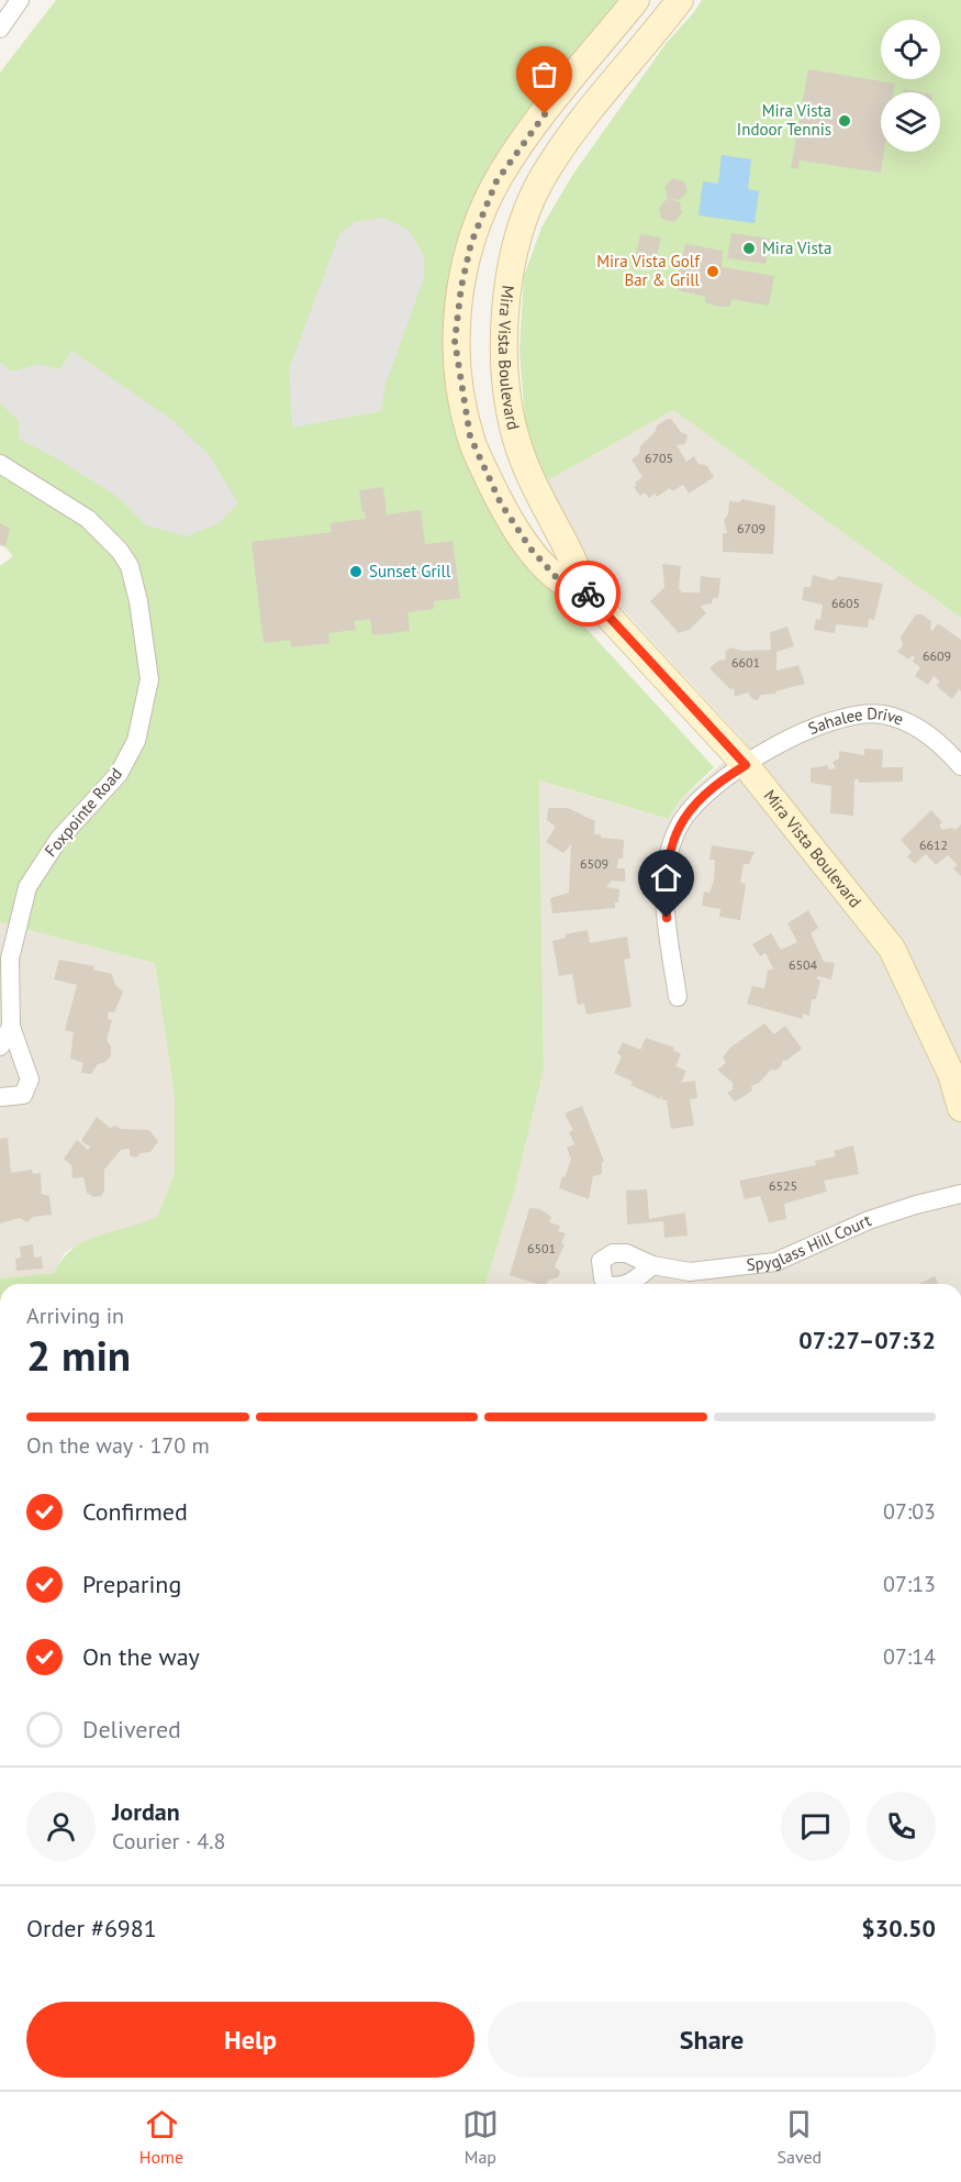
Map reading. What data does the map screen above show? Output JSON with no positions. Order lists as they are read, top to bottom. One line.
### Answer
{"streets":{"street":["Mira Vista Boulevard","Sahalee Drive","Foxpointe Road","Spyglass Hill Court"]},"crossings":[["Mira Vista Boulevard","Sahalee Drive"]],"places":["Mira Vista Indoor Tennis","Mira Vista","Mira Vista Golf Bar & Grill","Sunset Grill"],"house_numbers":["6705","6709","6605","6609","6601","6612","6509","6504","6525","6501"],"page":{"heading":["2 min","Arriving in","07:27–07:32"],"panel":["Jordan","Courier · 4.8","Order #6981","$30.50"],"bar":"On the way · 170 m","list":[["Confirmed","07:03"],["Preparing","07:13"],["On the way","07:14"],"Delivered"],"buttons":["Help","Share"],"tabs":["Home","Map","Saved"]}}
